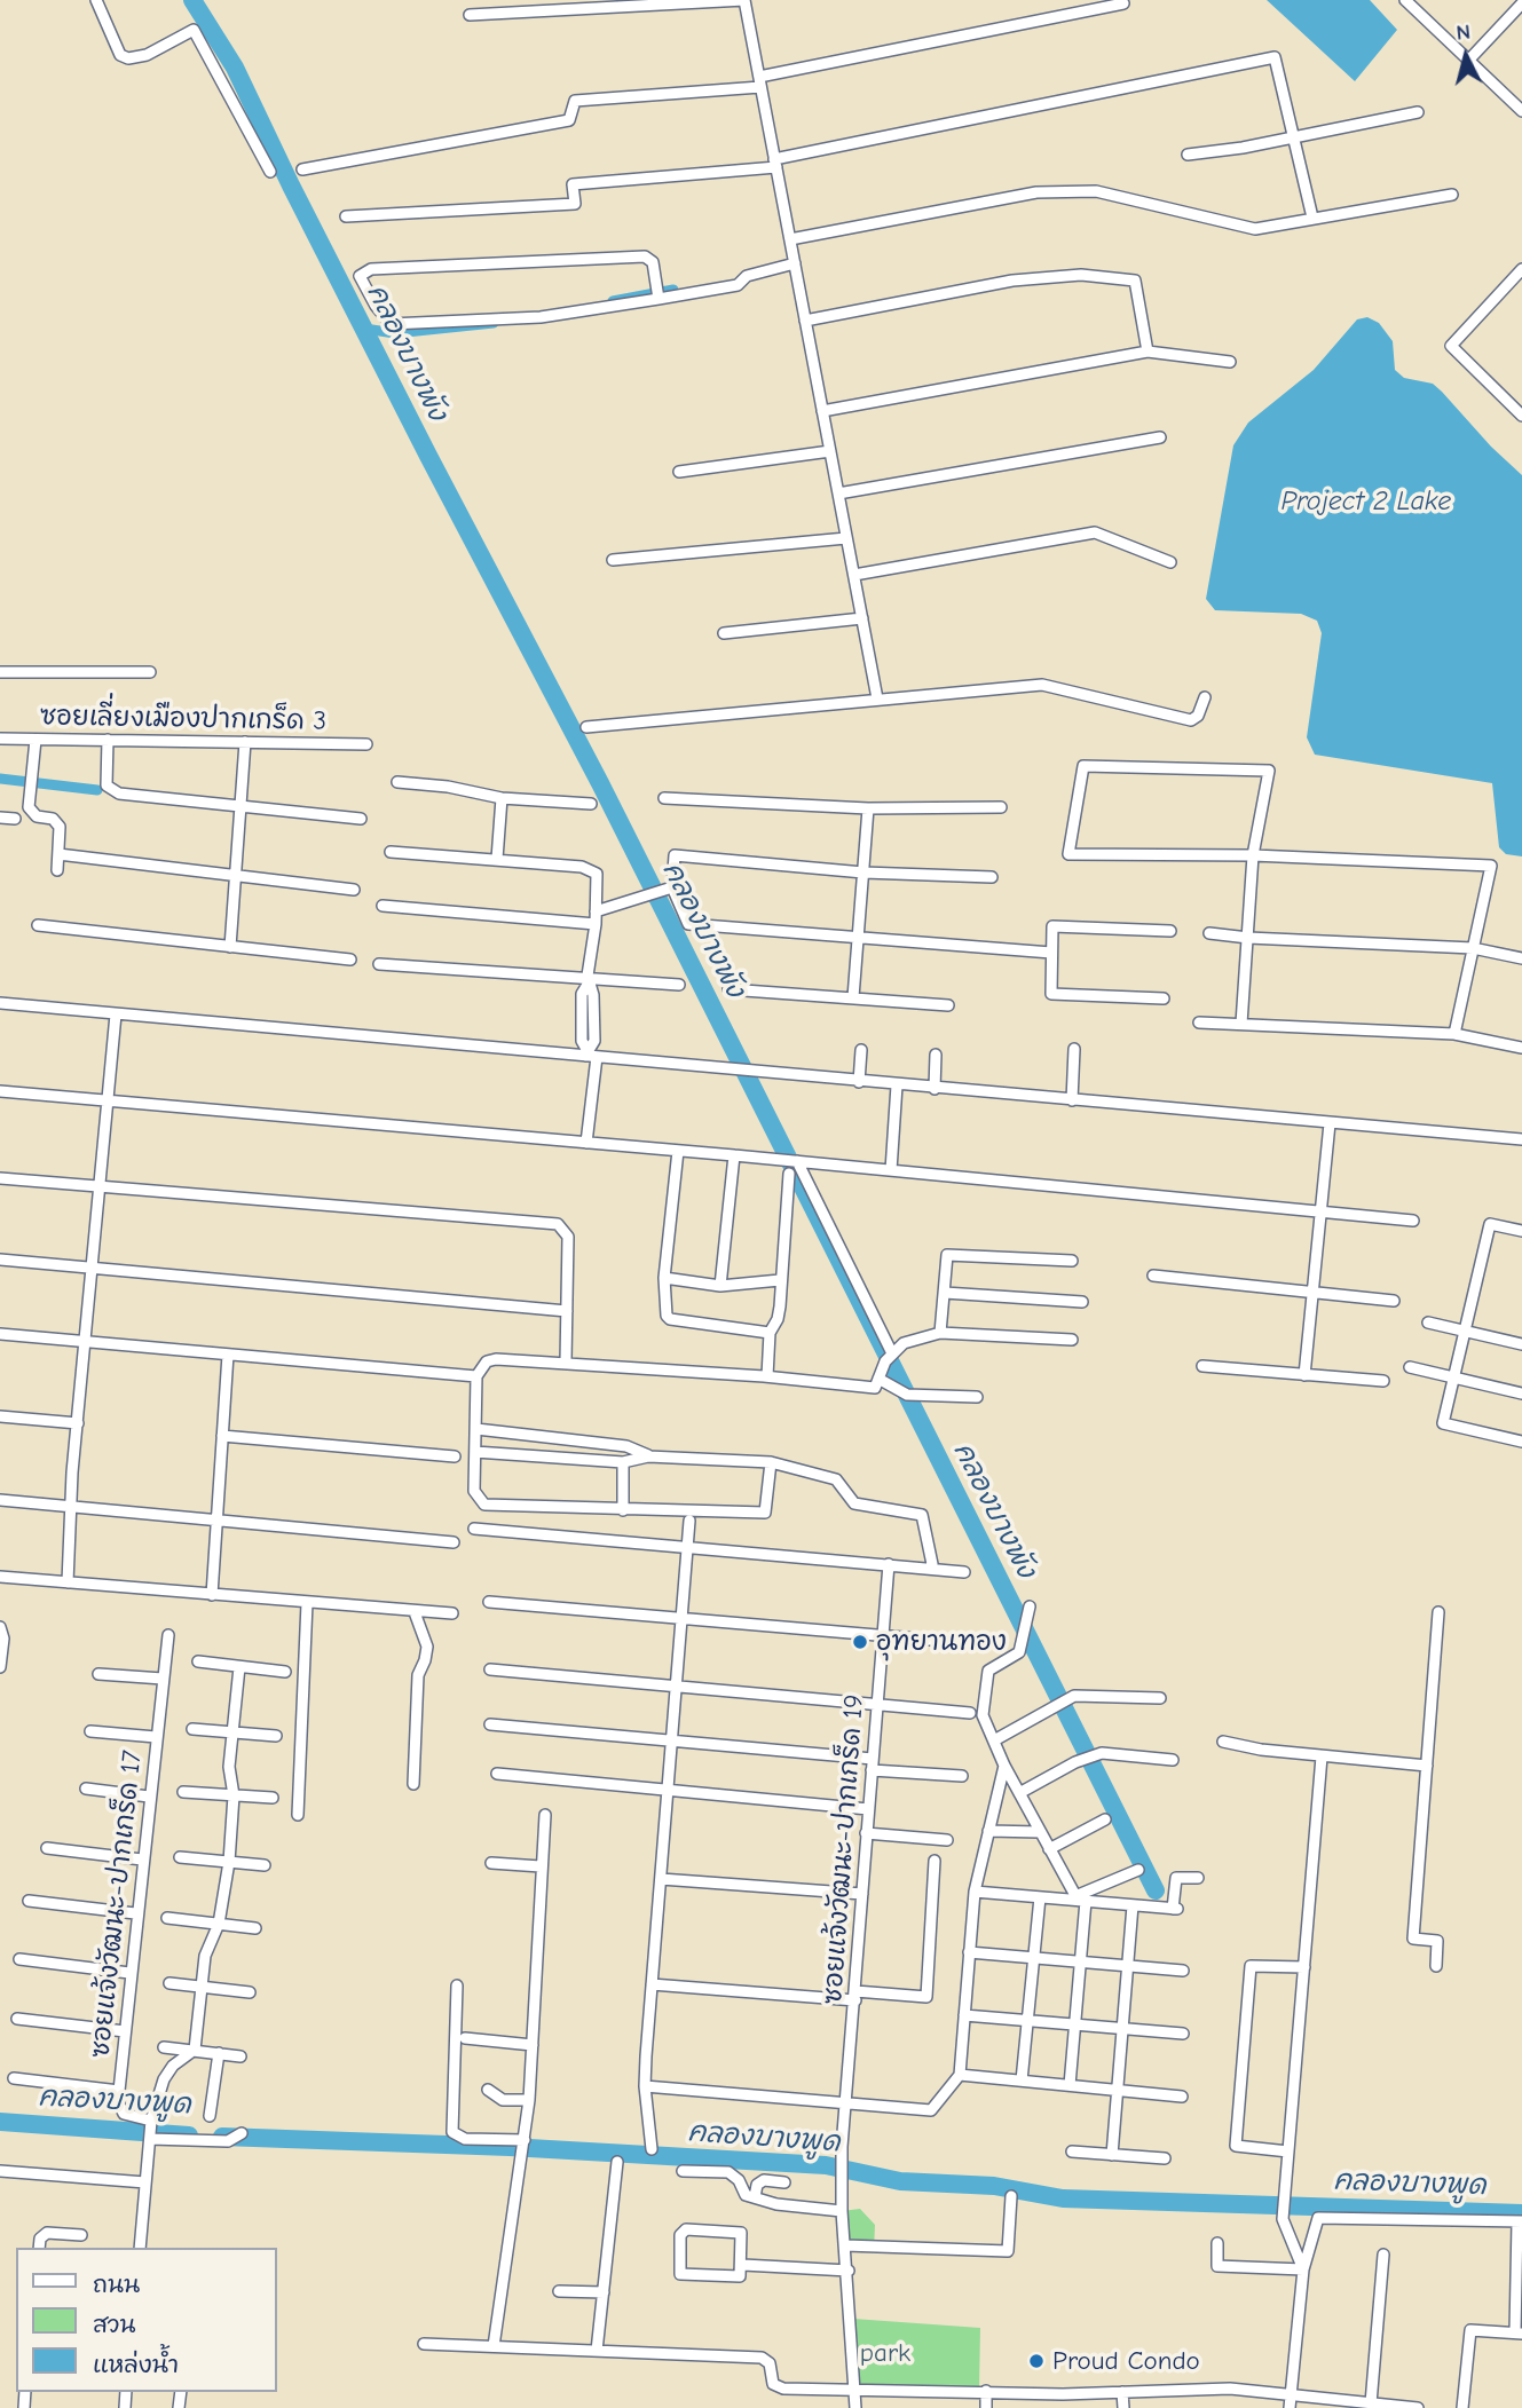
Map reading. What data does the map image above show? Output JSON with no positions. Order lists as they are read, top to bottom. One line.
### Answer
{"streets":{"street":["ซอยเลี่ยงเมืองปากเกร็ด 3","ซอยแจ้งวัฒนะ-ปากเกร็ด 19","ซอยแจ้งวัฒนะ-ปากเกร็ด 17"]},"water":["คลองบางพัง","Project 2 Lake","คลองบางพูด"],"parks":["park"],"places":["อุทยานทอง","Proud Condo"],"legend":["ถนน","สวน","แหล่งน้ำ"],"north":"top"}
